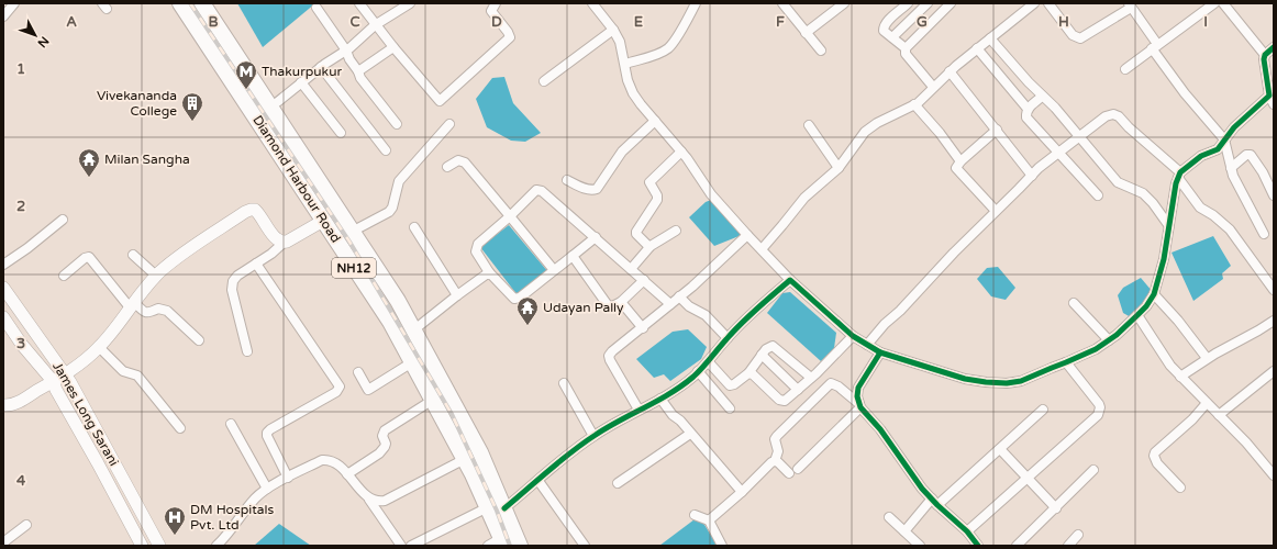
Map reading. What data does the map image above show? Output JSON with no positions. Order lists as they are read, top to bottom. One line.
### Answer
{"streets":{"highway":["Diamond Harbour Road","NH12"],"main road":["James Long Sarani"]},"places":{"metro station":["Thakurpukur"],"building":["Vivekananda College"],"temple":["Milan Sangha","Udayan Pally"],"hospital":["DM Hospitals Pvt. Ltd"]},"north":"bottom right","grid":{"columns":["A","B","C","D","E","F","G","H","I"],"rows":["1","2","3","4"]}}
